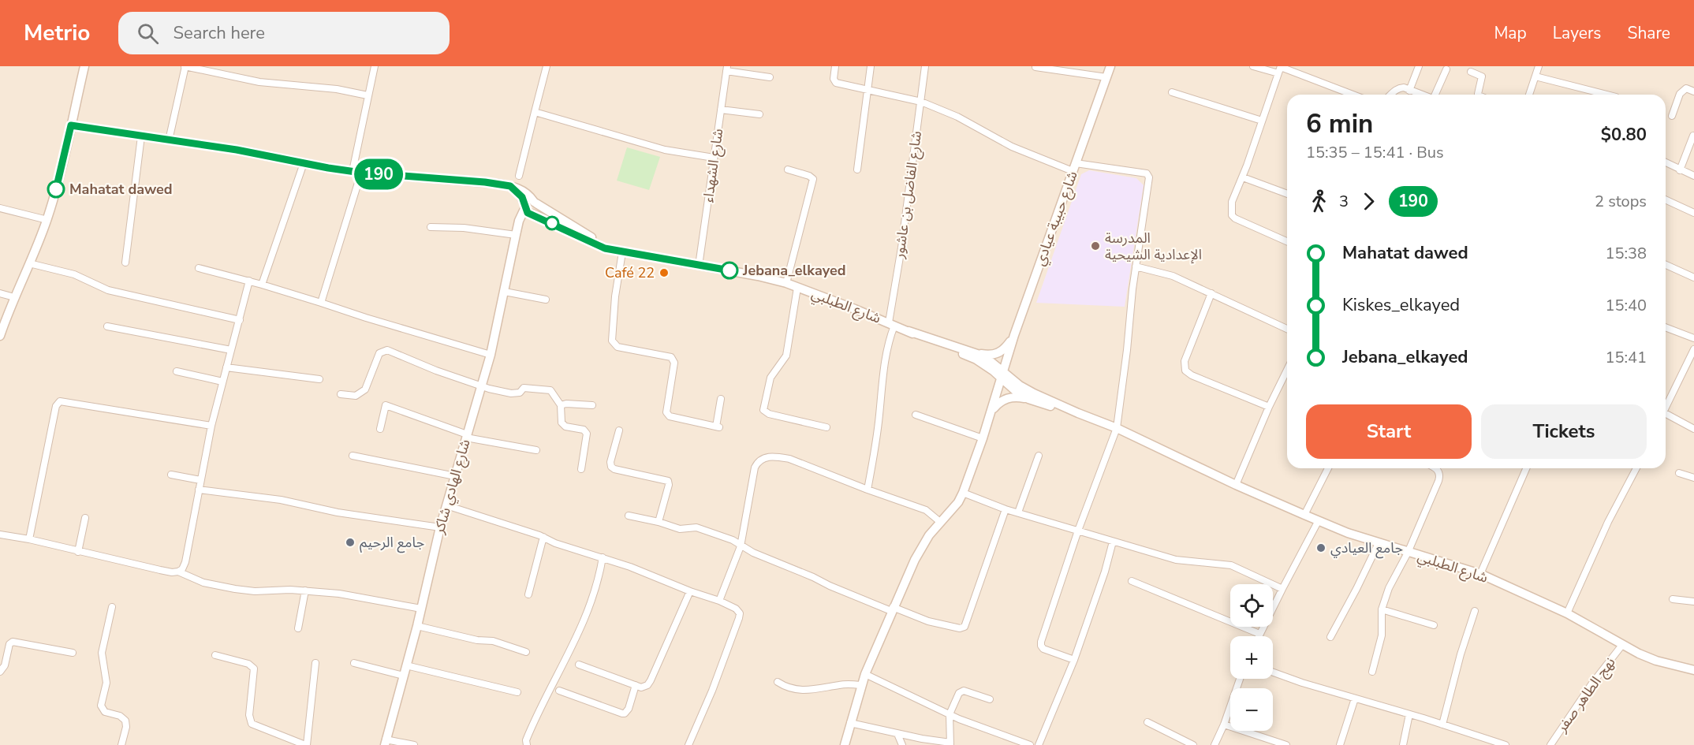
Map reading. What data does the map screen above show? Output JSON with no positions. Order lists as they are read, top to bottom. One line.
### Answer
{"streets":{"street":["شارع الشهداء","شارع الفاضل بن عاشور","شارع حبيبة عيادي","شارع الطبلبي","شارع الهادي شاكر","نهج الطاهر صفر"]},"crossings":[["شارع الشهداء","شارع الطبلبي"],["شارع الفاضل بن عاشور","شارع الطبلبي"],["شارع حبيبة عيادي","شارع الطبلبي"],["شارع الطبلبي","نهج الطاهر صفر"]],"places":["Mahatat dawed","المدرسة الإعدادية الشيحية","Jebana_elkayed","Café 22","جامع الرحيم","جامع العيادي"],"lines":["bus line 190"],"page":{"header":"Metrio","search":"Search here","nav":["Map","Layers","Share"],"on_map":"190","heading":["6 min","15:35 – 15:41 · Bus","$0.80"],"legs":["3","190","2 stops"],"list":[{"name":"Mahatat dawed","value":"15:38"},{"name":"Kiskes_elkayed","value":"15:40"},{"name":"Jebana_elkayed","value":"15:41"}],"buttons":["Start","Tickets"],"map_buttons":["+","−"]}}
